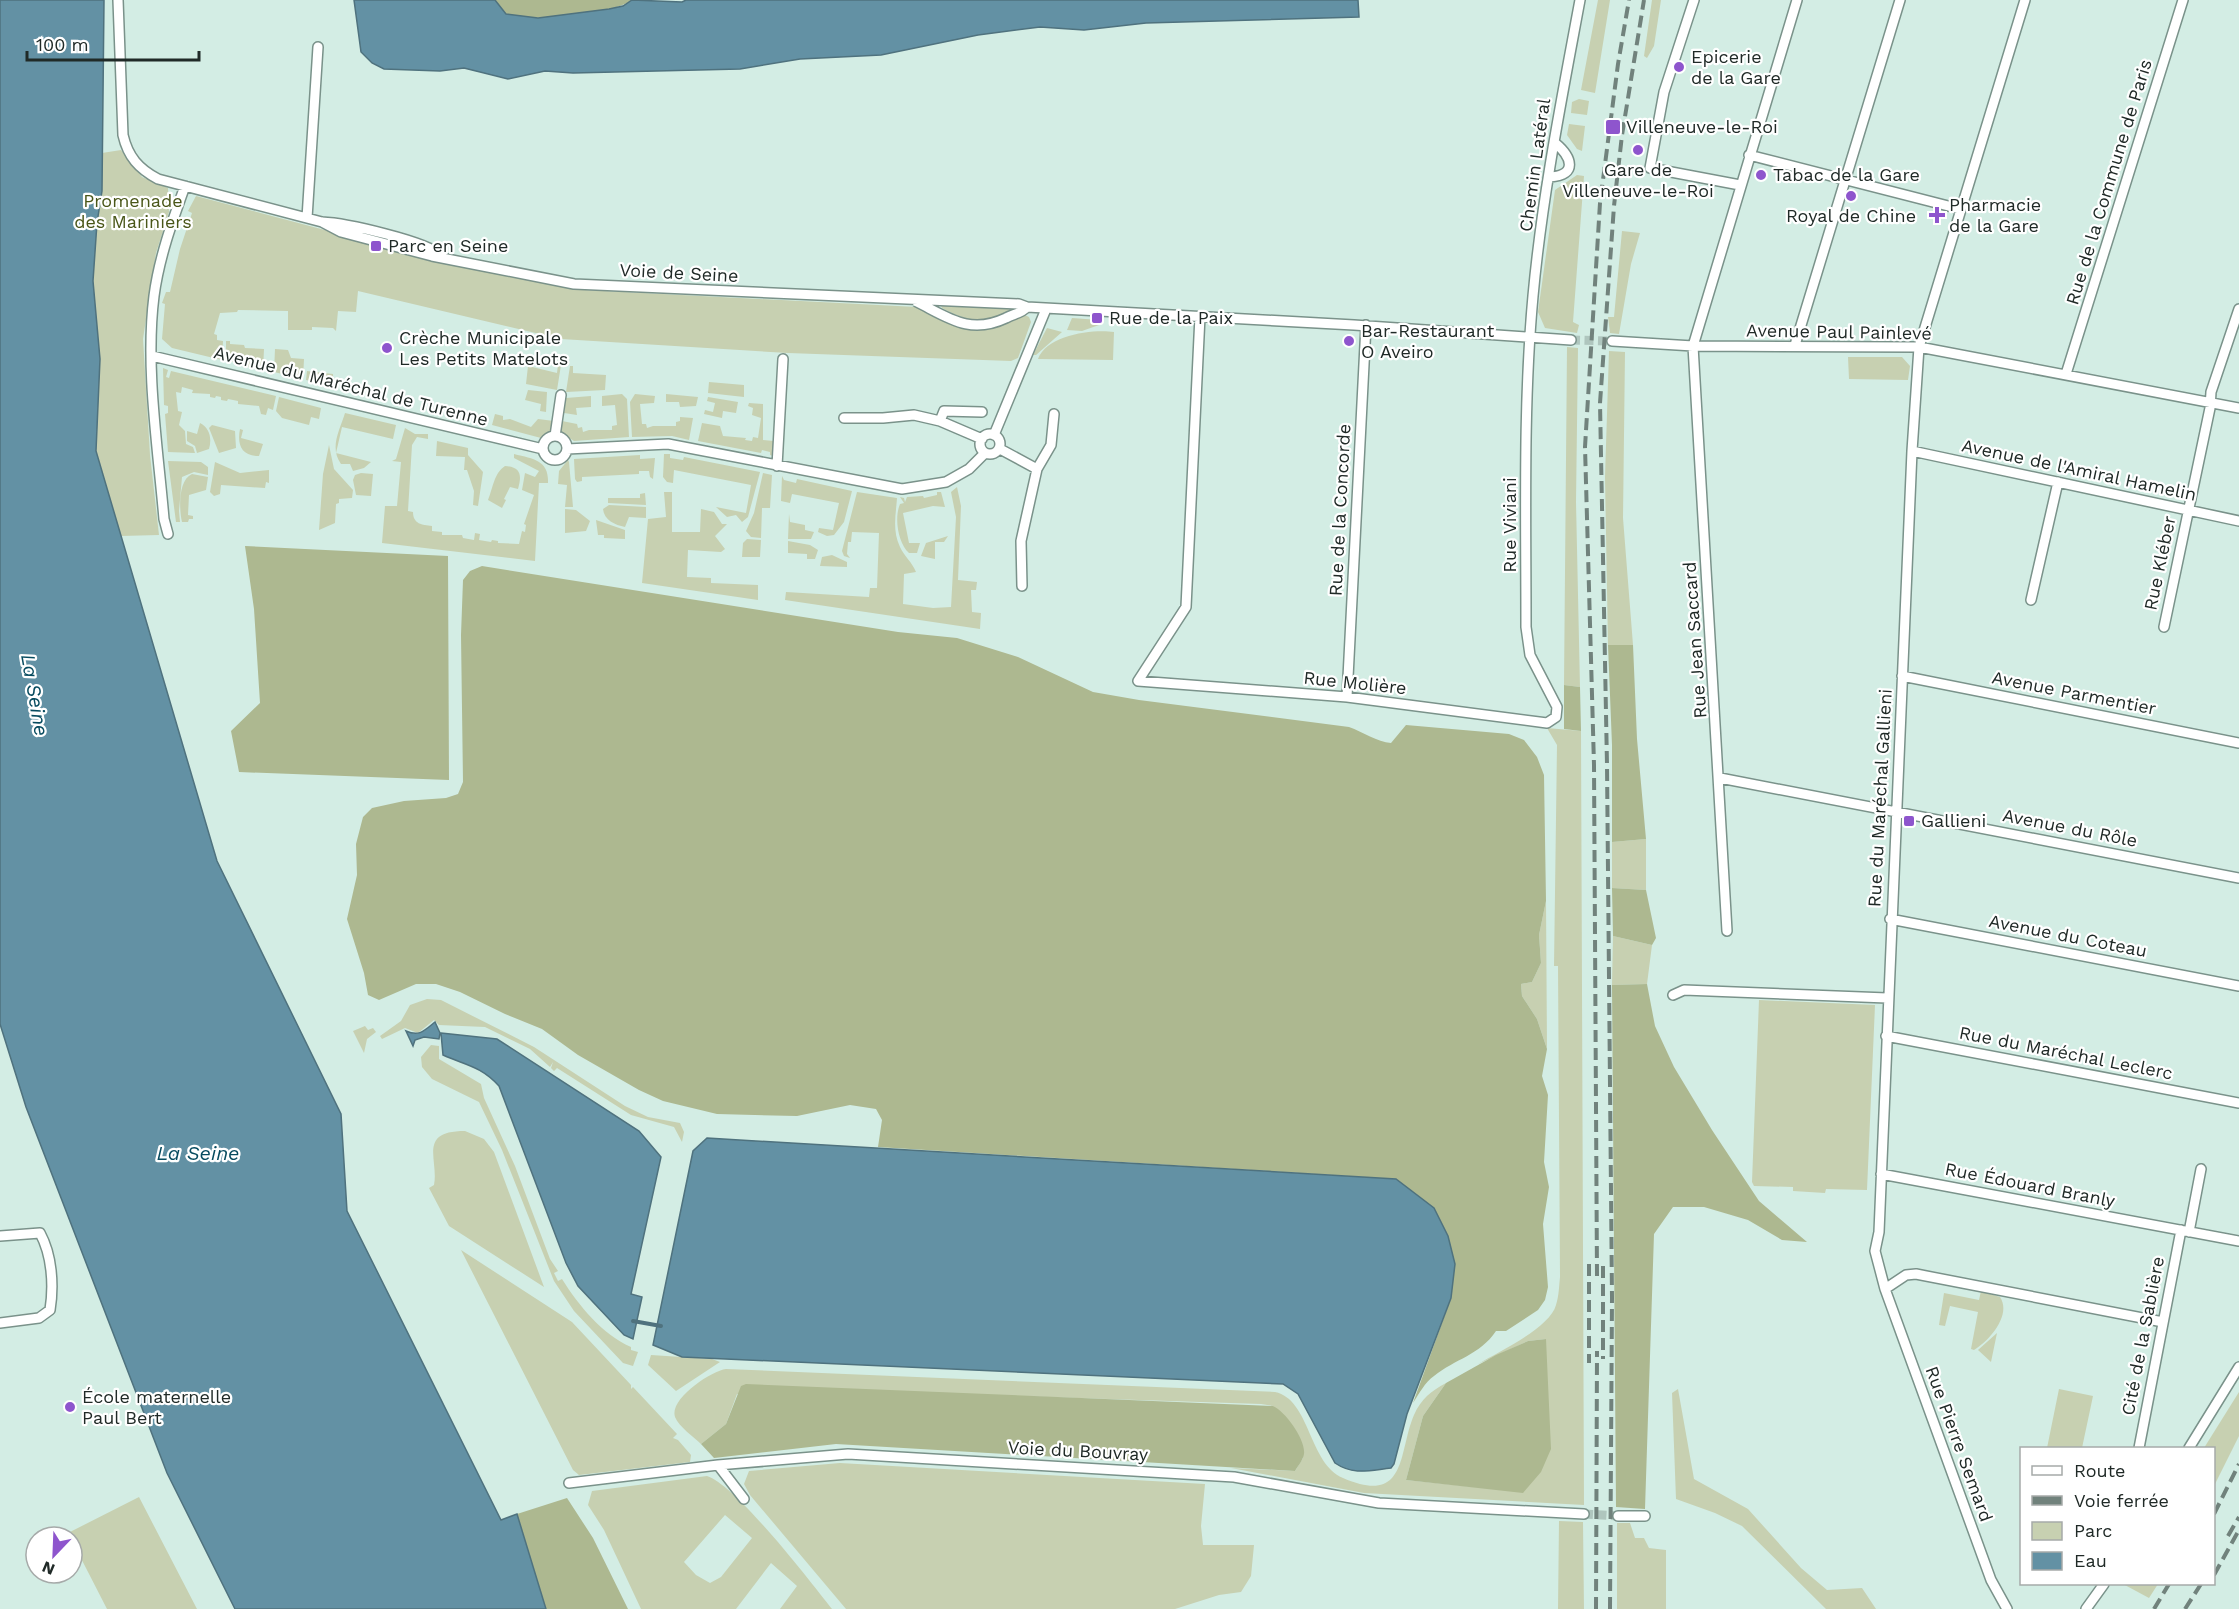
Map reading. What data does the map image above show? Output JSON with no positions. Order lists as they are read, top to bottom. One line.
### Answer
{"streets":{"street":["Chemin Latéral","Rue de la Commune de Paris","Voie de Seine","Avenue Paul Painlevé","Avenue du Maréchal de Turenne","Avenue de l'Amiral Hamelin","Rue de la Concorde","Rue Viviani","Rue Kléber","Rue Jean Saccard","Rue Molière","Avenue Parmentier","Rue du Maréchal Gallieni","Avenue du Rôle","Avenue du Coteau","Rue du Maréchal Leclerc","Rue Édouard Branly","Cité de la Sablière","Rue Pierre Semard","Voie du Bouvray"]},"crossings":[["Chemin Latéral","Voie de Seine"],["Chemin Latéral","Rue Viviani"],["Rue de la Commune de Paris","Avenue Paul Painlevé"],["Voie de Seine","Rue de la Concorde"],["Voie de Seine","Rue Viviani"],["Voie de Seine","Rue Molière"],["Avenue Paul Painlevé","Rue Kléber"],["Avenue Paul Painlevé","Rue Jean Saccard"],["Avenue Paul Painlevé","Rue du Maréchal Gallieni"],["Avenue de l'Amiral Hamelin","Rue Kléber"],["Avenue de l'Amiral Hamelin","Rue du Maréchal Gallieni"],["Rue de la Concorde","Rue Molière"],["Rue Viviani","Rue Molière"],["Rue Jean Saccard","Avenue du Rôle"],["Avenue Parmentier","Rue du Maréchal Gallieni"],["Rue du Maréchal Gallieni","Avenue du Rôle"],["Rue du Maréchal Gallieni","Avenue du Coteau"],["Rue du Maréchal Gallieni","Rue du Maréchal Leclerc"],["Rue du Maréchal Gallieni","Rue Édouard Branly"],["Rue du Maréchal Gallieni","Rue Pierre Semard"],["Rue Édouard Branly","Cité de la Sablière"]],"water":["La Seine"],"parks":["Promenade des Mariniers"],"places":{"other":["Epicerie de la Gare","Gare de Villeneuve-le-Roi","Tabac de la Gare","Royal de Chine","Bar-Restaurant O Aveiro","Crèche Municipale Les Petits Matelots","École maternelle Paul Bert"],"transit":["Villeneuve-le-Roi","Parc en Seine","Rue de la Paix","Gallieni"],"health":["Pharmacie de la Gare"]},"legend":["Route","Voie ferrée","Parc","Eau"],"scale_bar":"100 m","north":"bottom left"}
